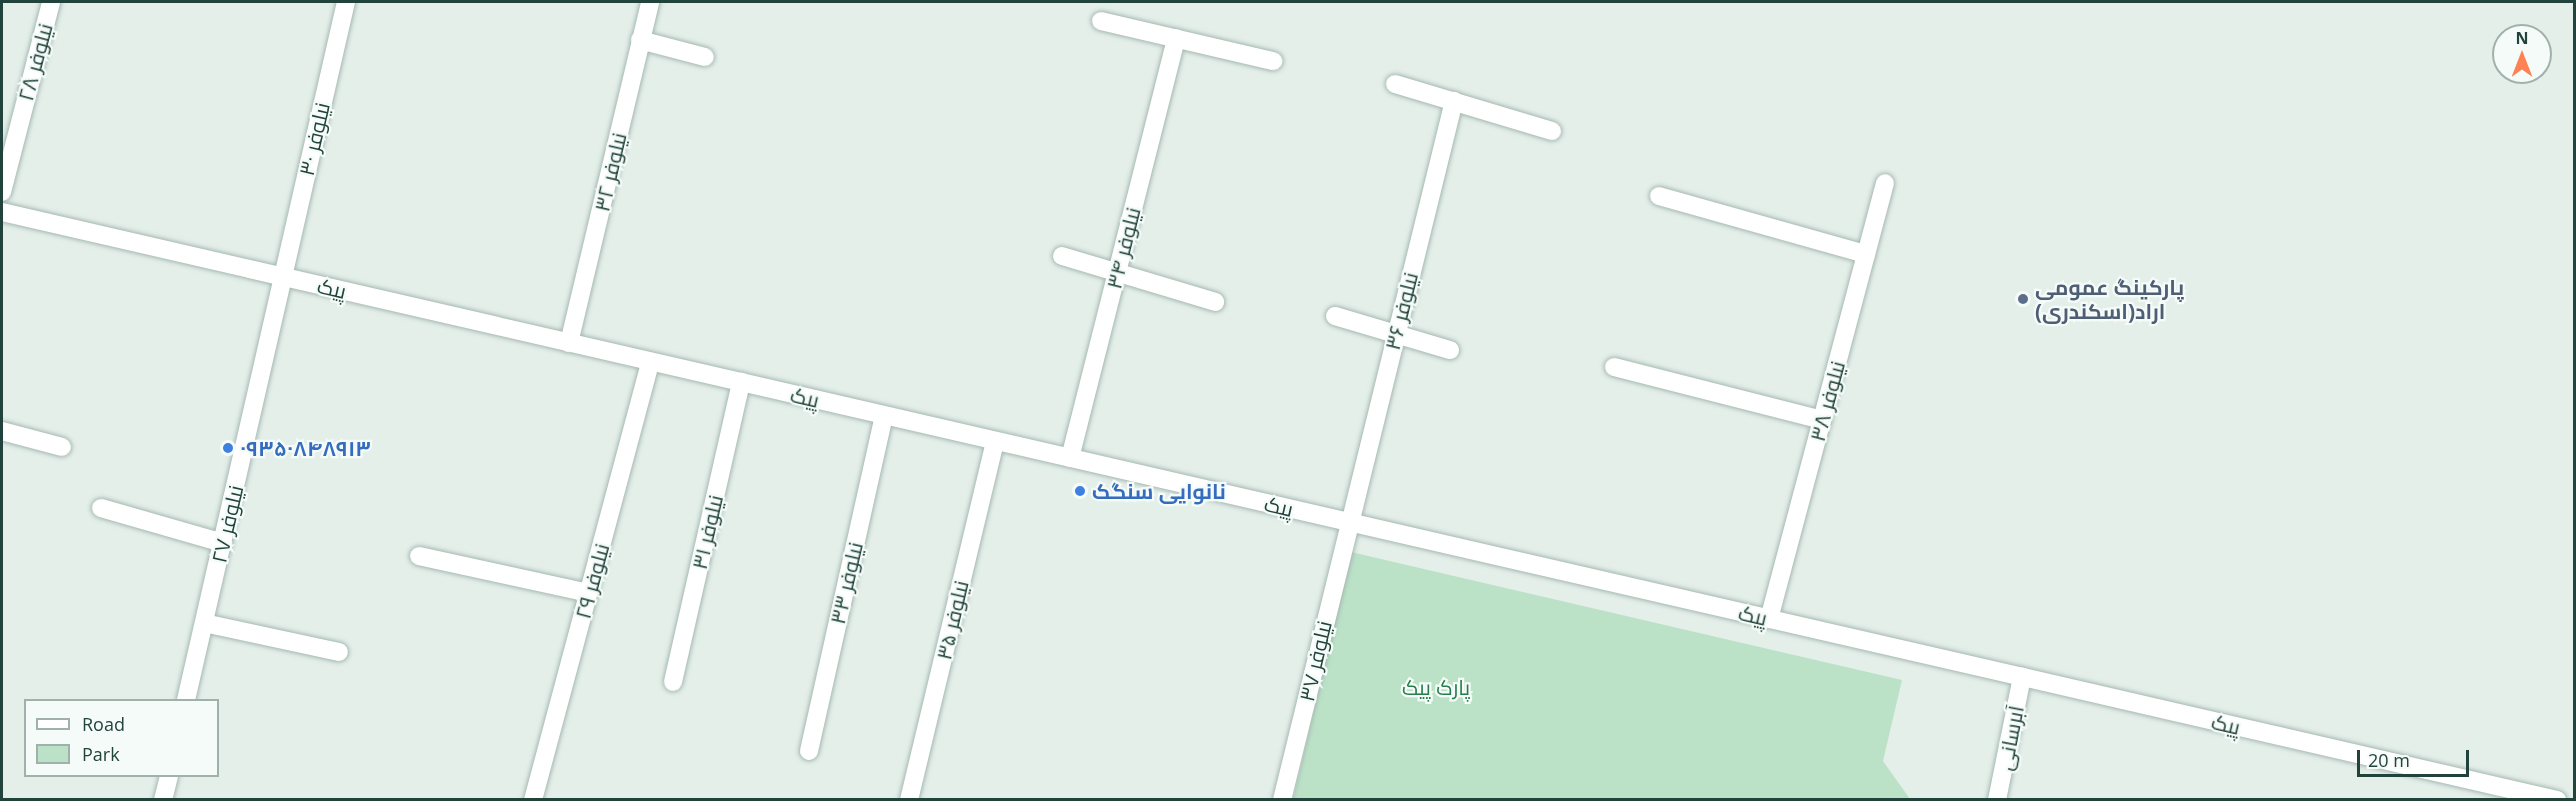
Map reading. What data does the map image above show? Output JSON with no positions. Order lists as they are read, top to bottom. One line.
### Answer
{"streets":{"street":["نیلوفر ۲۸","نیلوفر ۳۰","نیلوفر ۳۲","نیلوفر ۳۴","پیک","نیلوفر ۳۶","نیلوفر ۳۸","نیلوفر ۲۷","نیلوفر ۳۱","نیلوفر ۲۹","نیلوفر ۳۳","نیلوفر ۳۵","نیلوفر ۳۷","آبرسانی"]},"crossings":[["نیلوفر ۳۰","پیک"],["نیلوفر ۳۰","نیلوفر ۲۷"],["نیلوفر ۳۲","پیک"],["نیلوفر ۳۴","پیک"],["پیک","نیلوفر ۳۶"],["پیک","نیلوفر ۳۸"],["پیک","نیلوفر ۲۷"],["پیک","نیلوفر ۳۱"],["پیک","نیلوفر ۲۹"],["پیک","نیلوفر ۳۳"],["پیک","نیلوفر ۳۵"],["پیک","نیلوفر ۳۷"],["پیک","آبرسانی"],["نیلوفر ۳۶","نیلوفر ۳۷"]],"parks":["پارک پیک"],"places":["پارکینگ عمومی اراد(اسکندری)","۰۹۳۵۰۸۴۸۹۱۳","نانوایی سنگک"],"legend":["Road","Park"],"scale_bar":"20 m","north":"top"}
